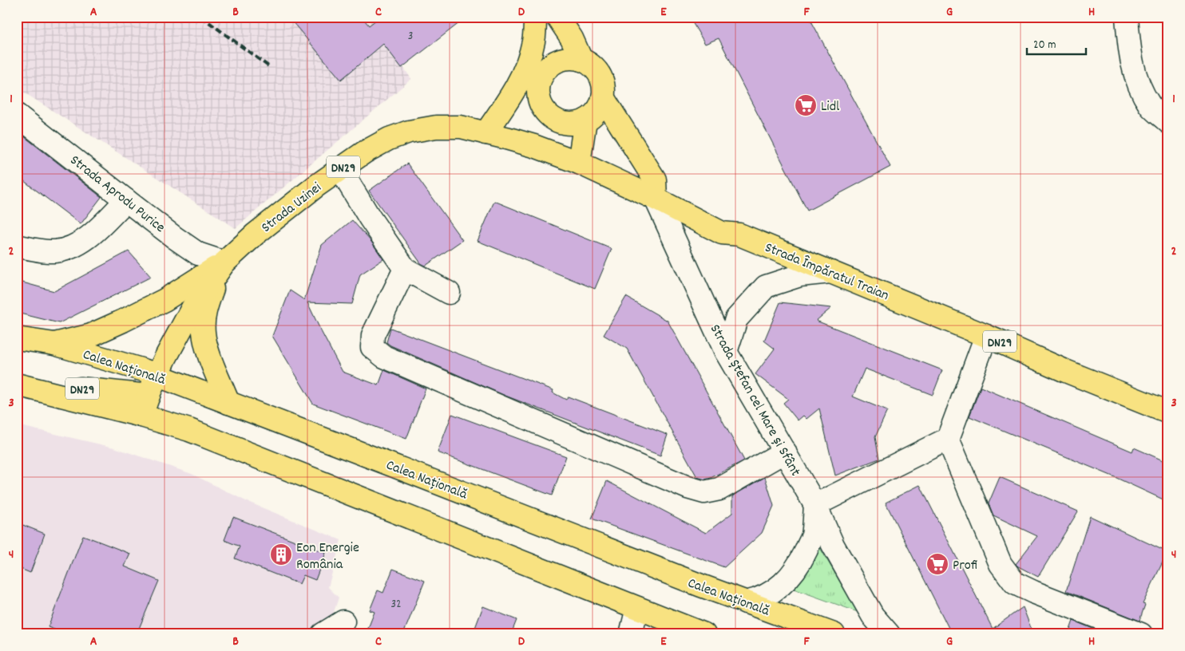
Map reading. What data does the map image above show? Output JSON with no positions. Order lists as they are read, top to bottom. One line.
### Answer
{"streets":{"main road":["DN29","Strada Uzinei","Strada Împăratul Traian","Calea Națională","Strada Ștefan cel Mare și Sfânt"],"street":["Strada Aprodu Purice"]},"crossings":[["DN29","Strada Aprodu Purice"],["DN29","Strada Uzinei"],["DN29","Calea Națională"],["Strada Aprodu Purice","Strada Uzinei"],["Strada Uzinei","Strada Împăratul Traian"],["Strada Uzinei","Calea Națională"],["Strada Împăratul Traian","Strada Ștefan cel Mare și Sfânt"]],"places":{"supermarket":["Lidl","Profi"],"building":["Eon Energie România"]},"house_numbers":["3","32"],"scale_bar":"20 m","grid":{"columns":["A","B","C","D","E","F","G","H"],"rows":["1","2","3","4"]}}
